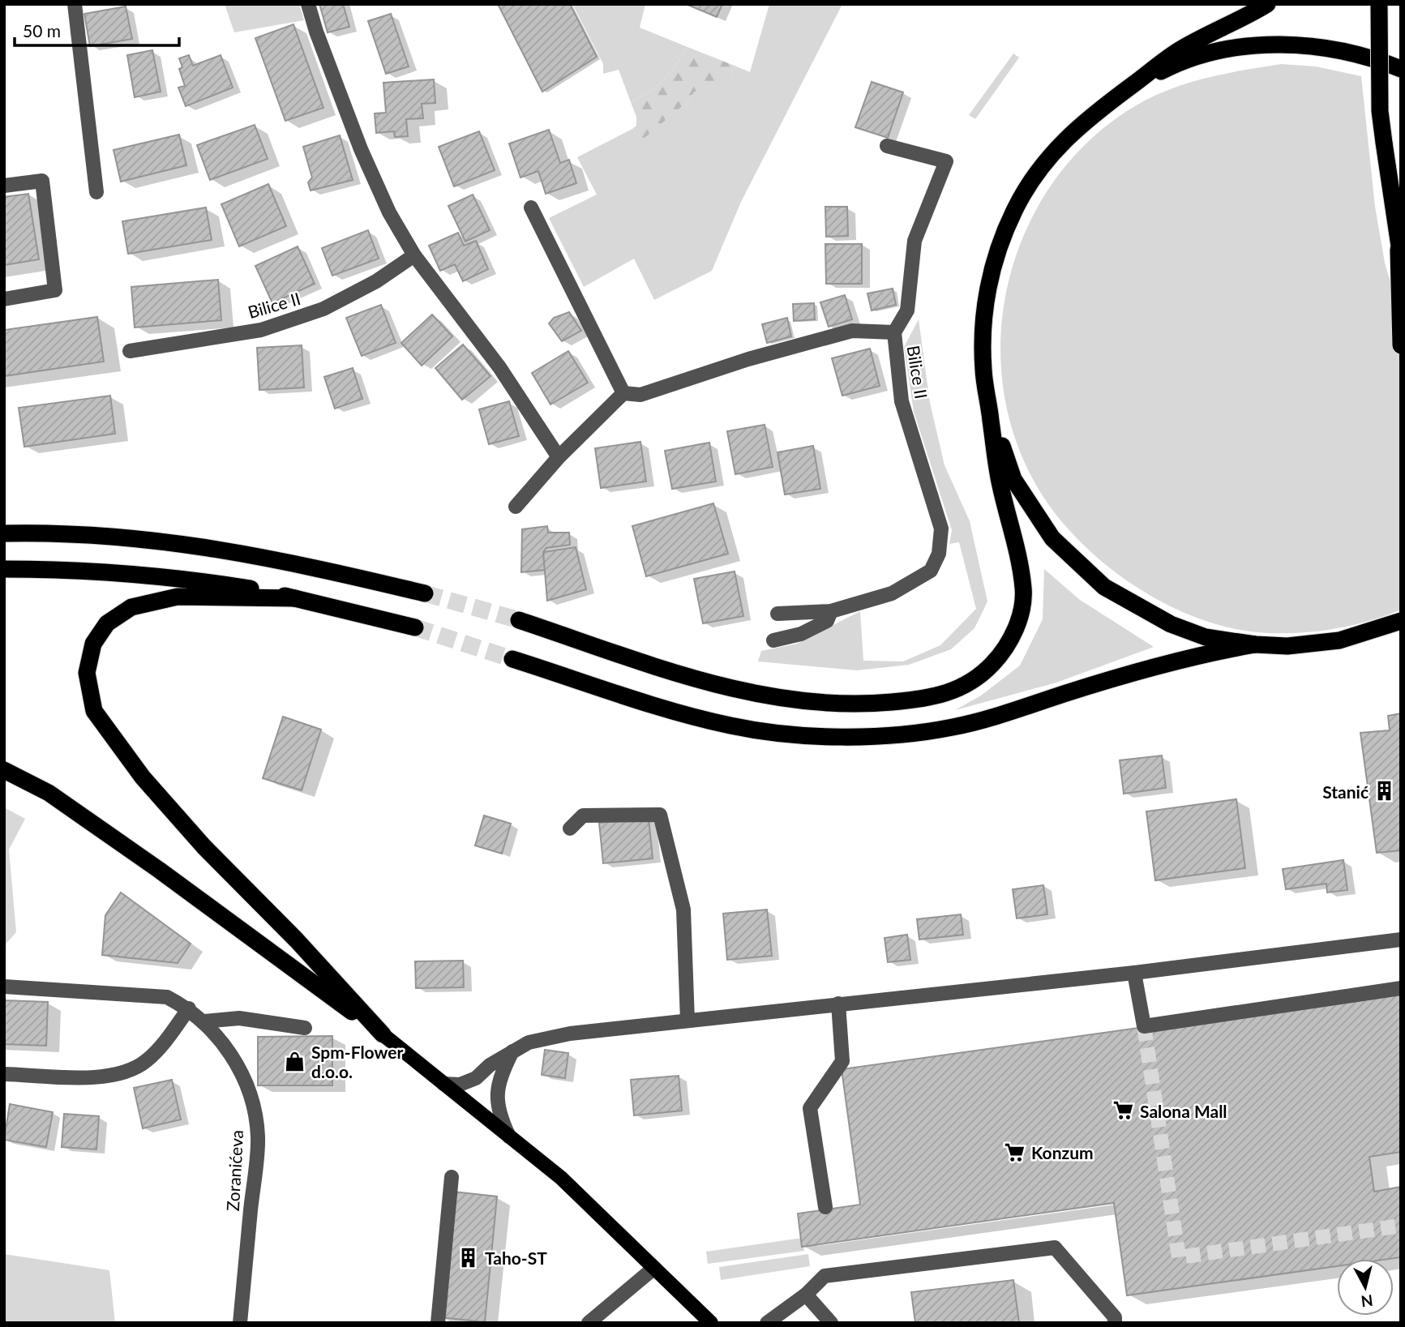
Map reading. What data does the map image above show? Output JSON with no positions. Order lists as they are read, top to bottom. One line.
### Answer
{"streets":{"street":["Bilice II","Zoranićeva"]},"places":{"building":["Stanić","Taho-ST"],"shop":["Spm-Flower d.o.o."],"supermarket":["Salona Mall","Konzum"]},"scale_bar":"50 m","north":"bottom"}
